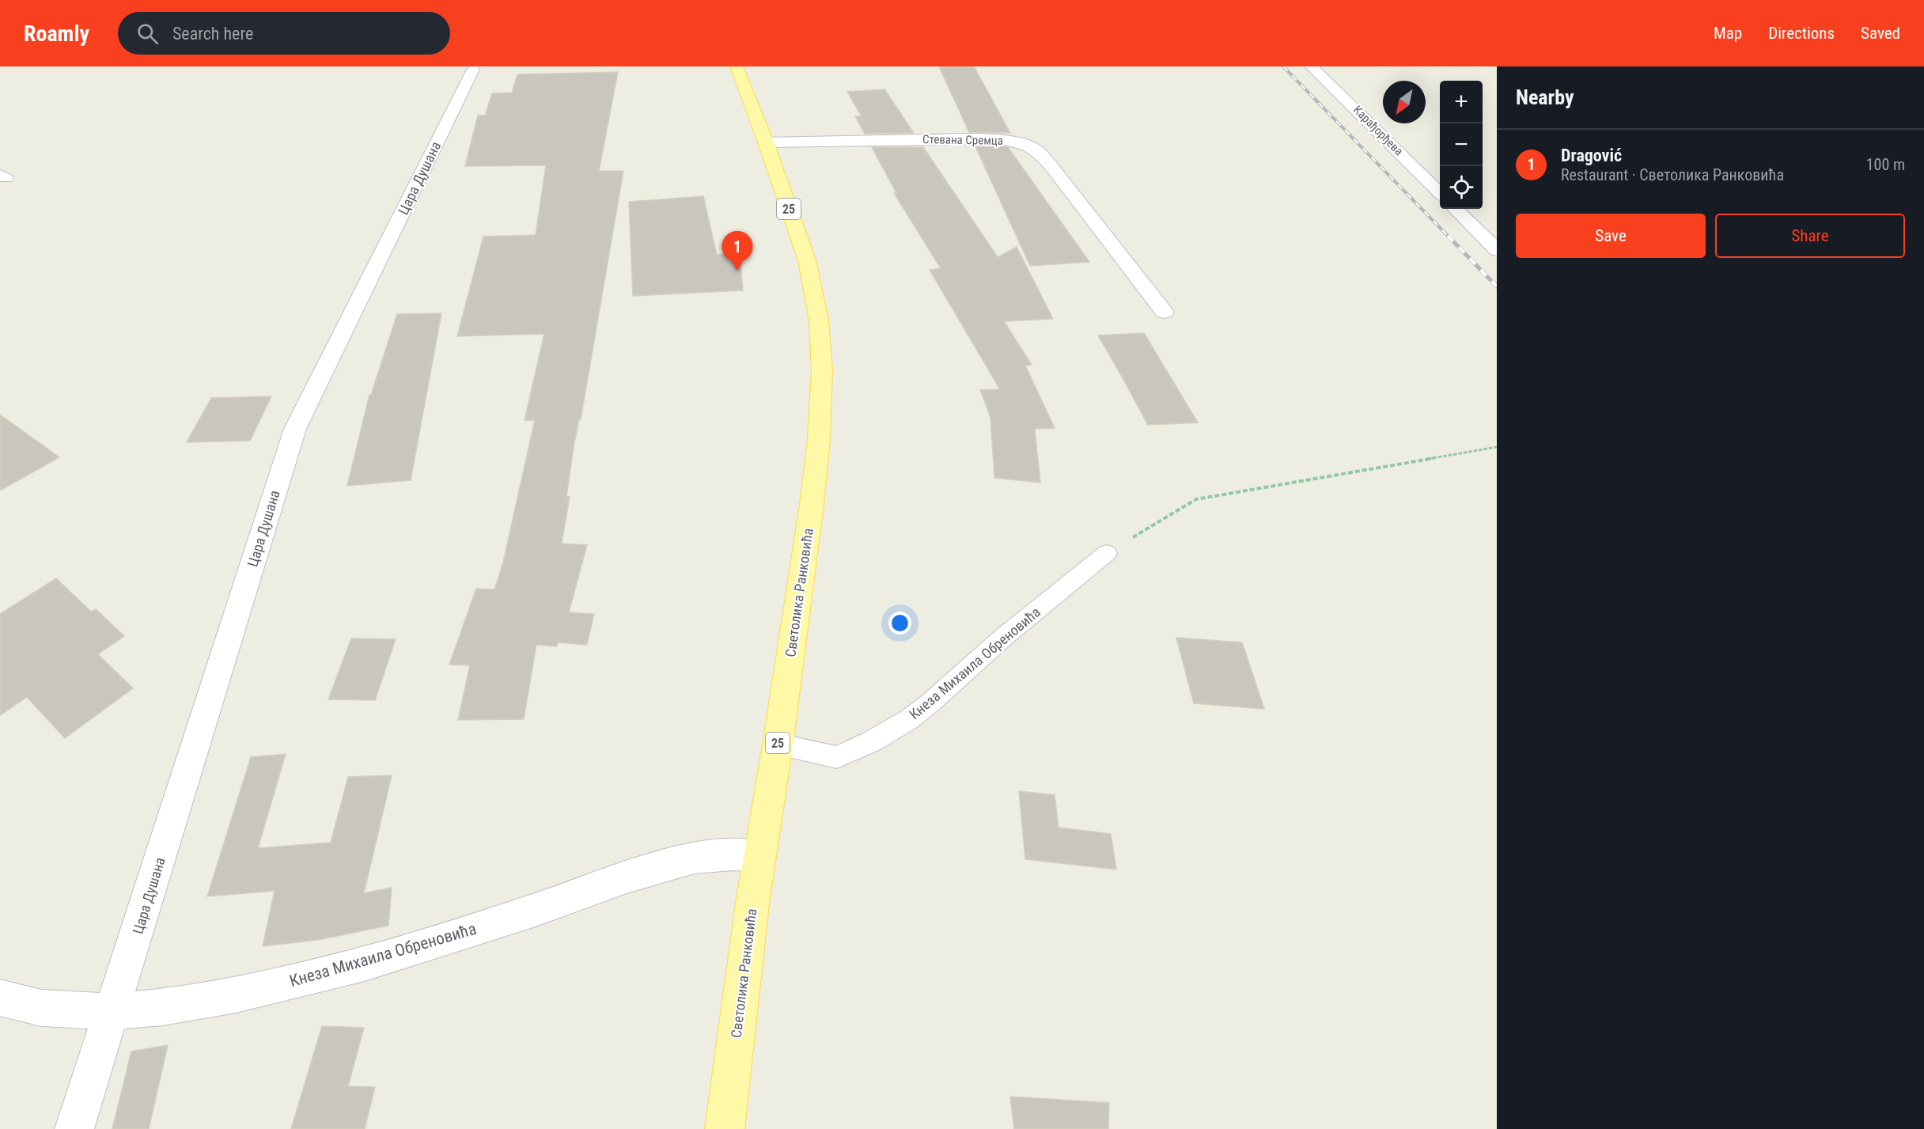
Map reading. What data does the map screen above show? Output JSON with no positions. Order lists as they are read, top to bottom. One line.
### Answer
{"streets":{"main road":["25","Светолика Ранковића"],"street":["Карађорђева","Стевана Сремца","Цара Душана","Кнеза Михаила Обреновића"]},"crossings":[["Стевана Сремца","Светолика Ранковића"],["Цара Душана","Кнеза Михаила Обреновића"],["Светолика Ранковића","Кнеза Михаила Обреновића"]],"north":"bottom left","page":{"header":"Roamly","search":"Search here","nav":["Map","Directions","Saved"],"heading":"Nearby","map_buttons":["+","−"],"list":[{"mark":"1","name":"Dragović","note":"Restaurant · Светолика Ранковића","value":"100 m"}],"buttons":["Save","Share"],"pins":"1"}}
